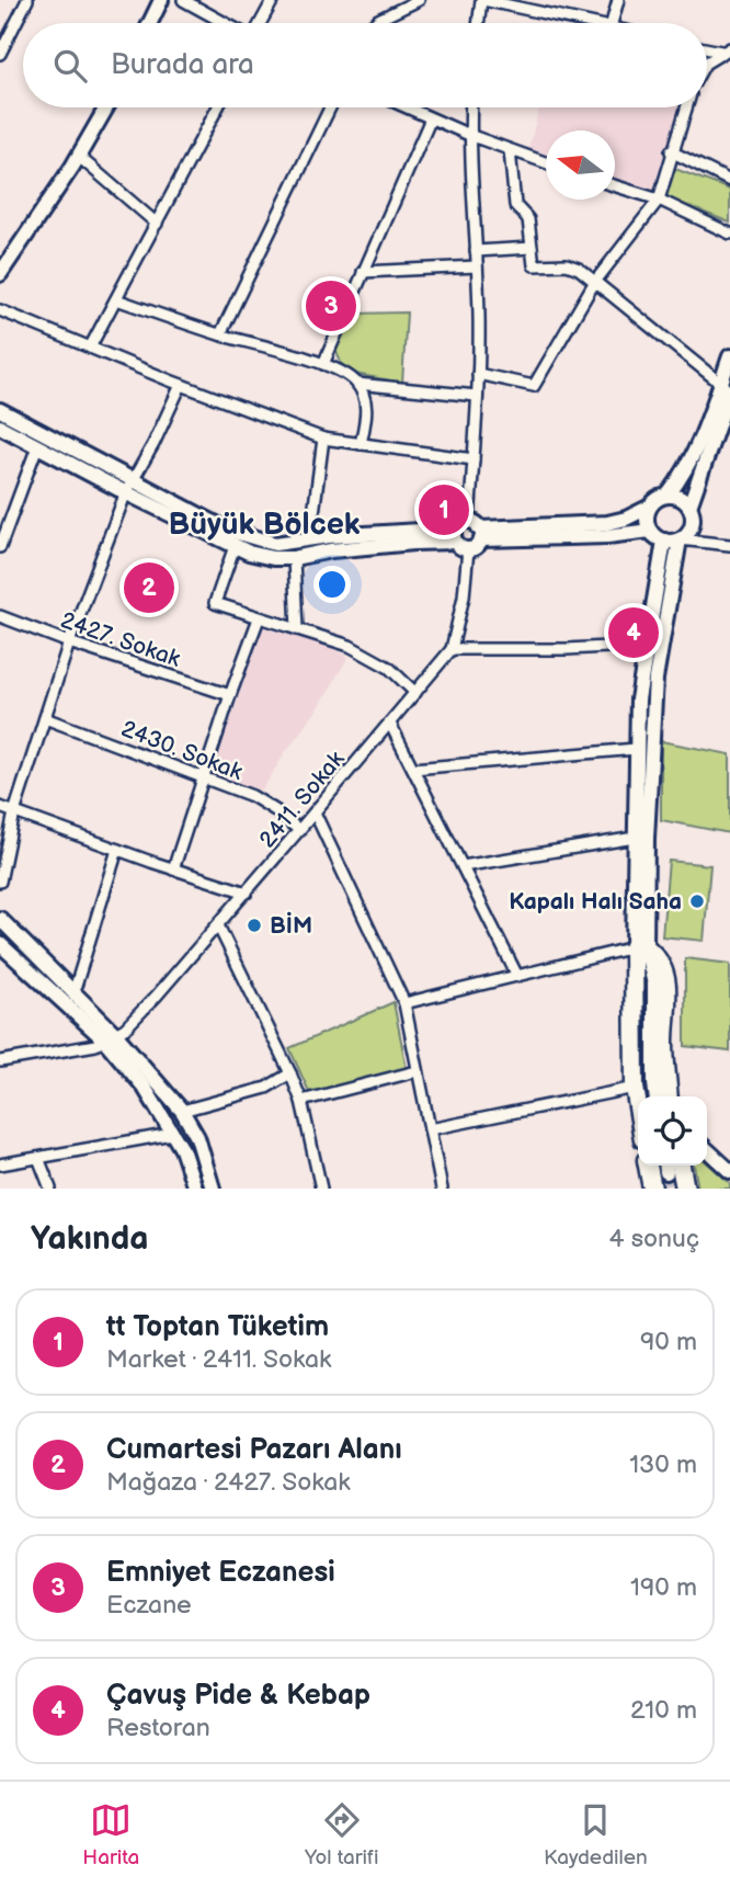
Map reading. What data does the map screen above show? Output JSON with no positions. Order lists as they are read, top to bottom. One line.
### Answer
{"streets":{"street":["2427. Sokak","2430. Sokak","2411. Sokak"]},"crossings":[["2430. Sokak","2411. Sokak"]],"districts":["Büyük Bölcek"],"places":["Kapalı Halı Saha","BİM"],"north":"left","page":{"search":"Burada ara","pins":["3","1","2","4"],"heading":["Yakında","4 sonuç"],"list":[{"mark":"1","name":"tt Toptan Tüketim","note":"Market · 2411. Sokak","value":"90 m"},{"mark":"2","name":"Cumartesi Pazarı Alanı","note":"Mağaza · 2427. Sokak","value":"130 m"},{"mark":"3","name":"Emniyet Eczanesi","note":"Eczane","value":"190 m"},{"mark":"4","name":"Çavuş Pide & Kebap","note":"Restoran","value":"210 m"}],"nav":["Harita","Yol tarifi","Kaydedilen"]}}
